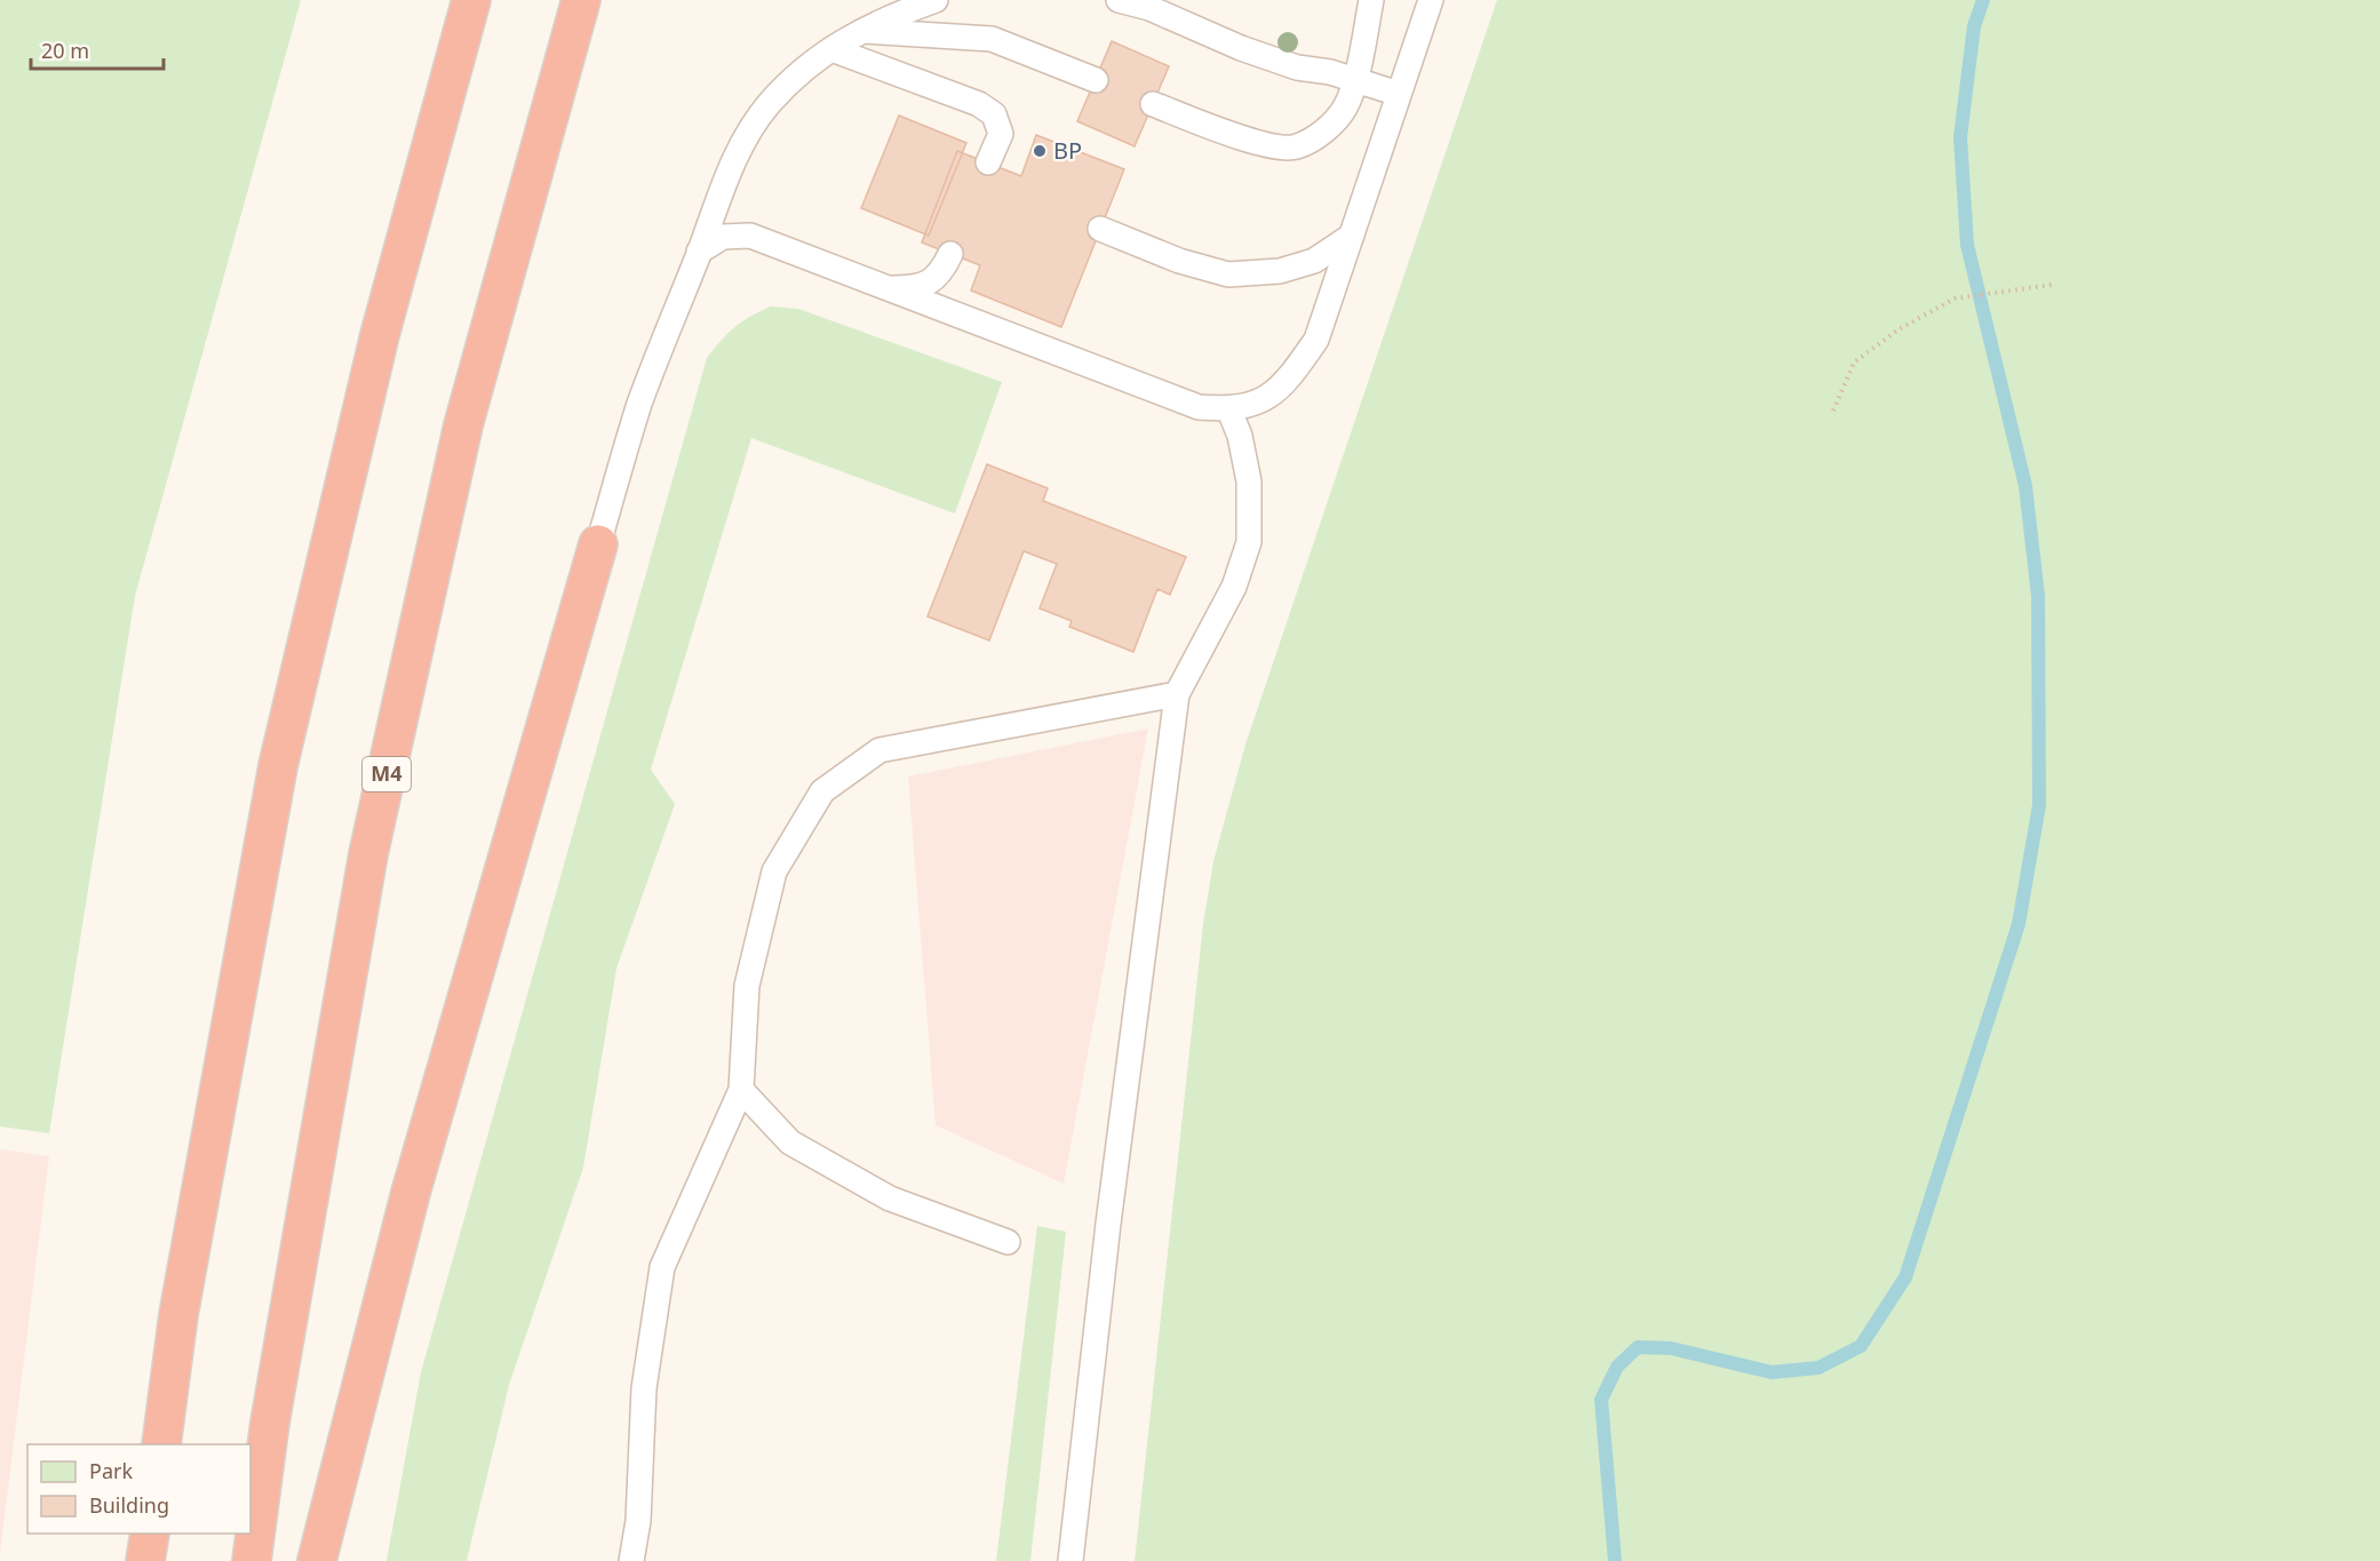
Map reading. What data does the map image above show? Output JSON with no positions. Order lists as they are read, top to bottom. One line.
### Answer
{"streets":{"highway":["M4"]},"places":["BP"],"legend":["Park","Building"],"scale_bar":"20 m"}
